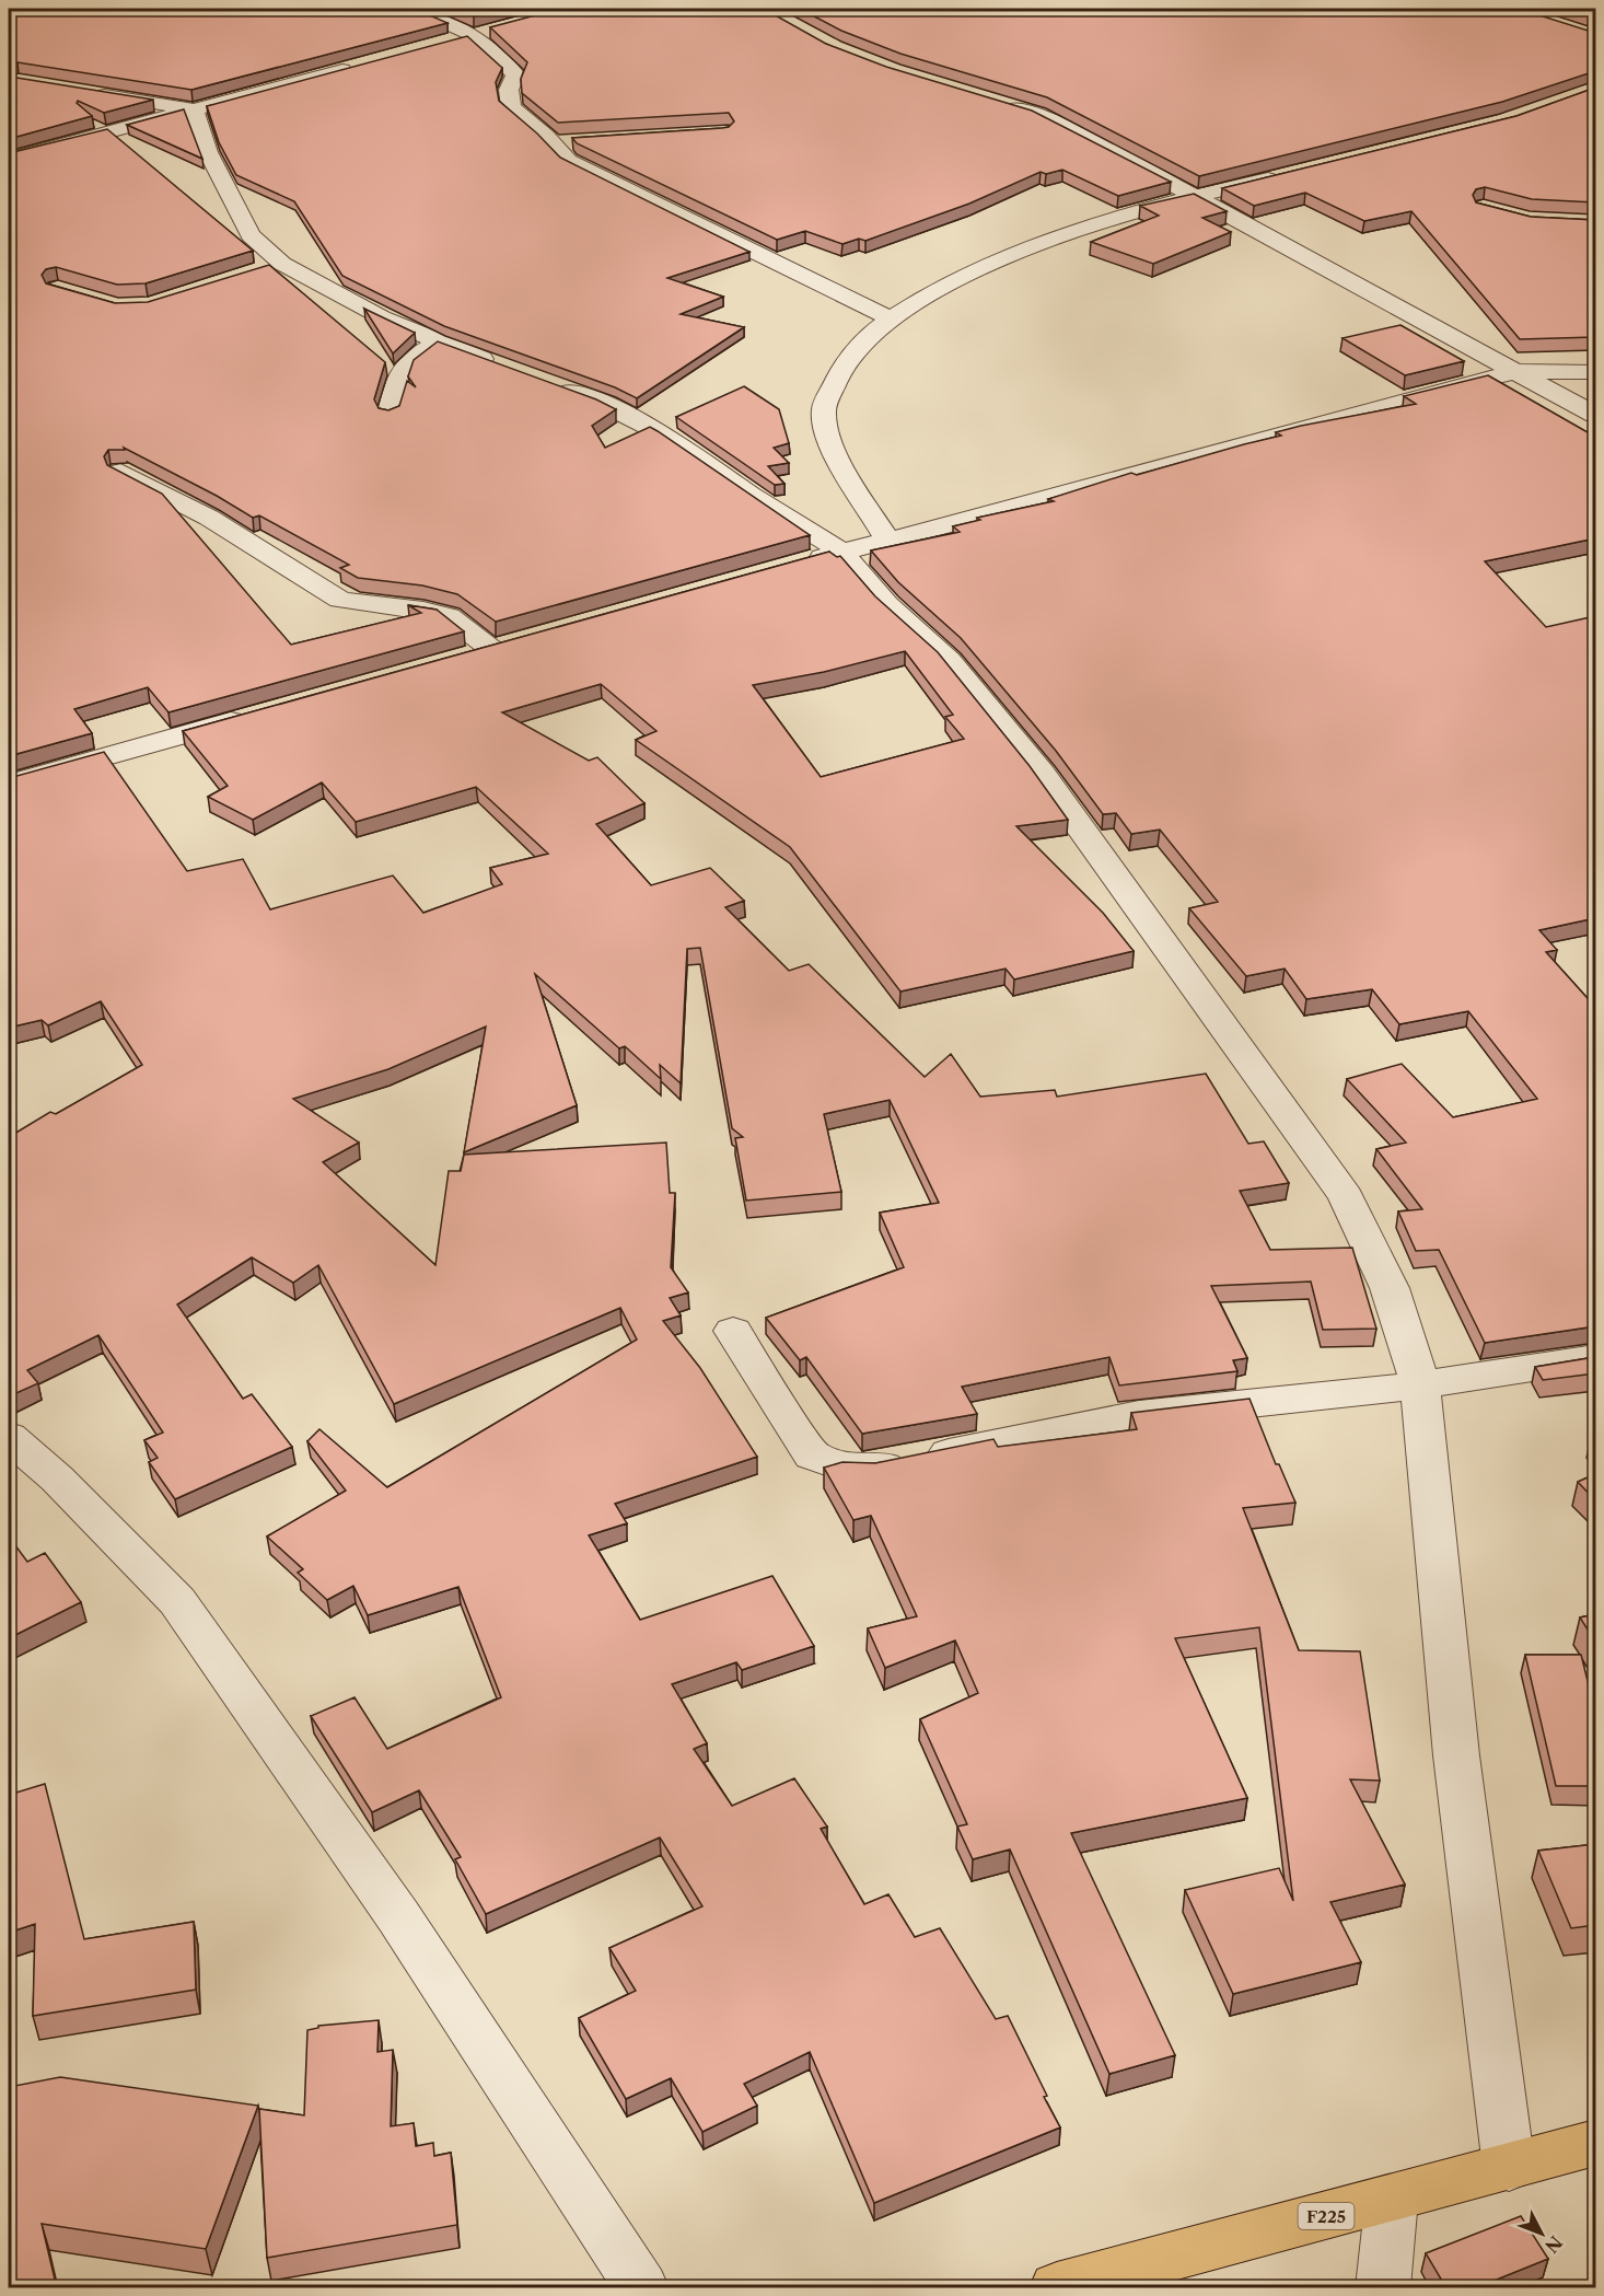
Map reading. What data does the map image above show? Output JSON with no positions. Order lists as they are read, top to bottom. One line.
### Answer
{"streets":{"main road":["F225"]},"north":"bottom right"}
